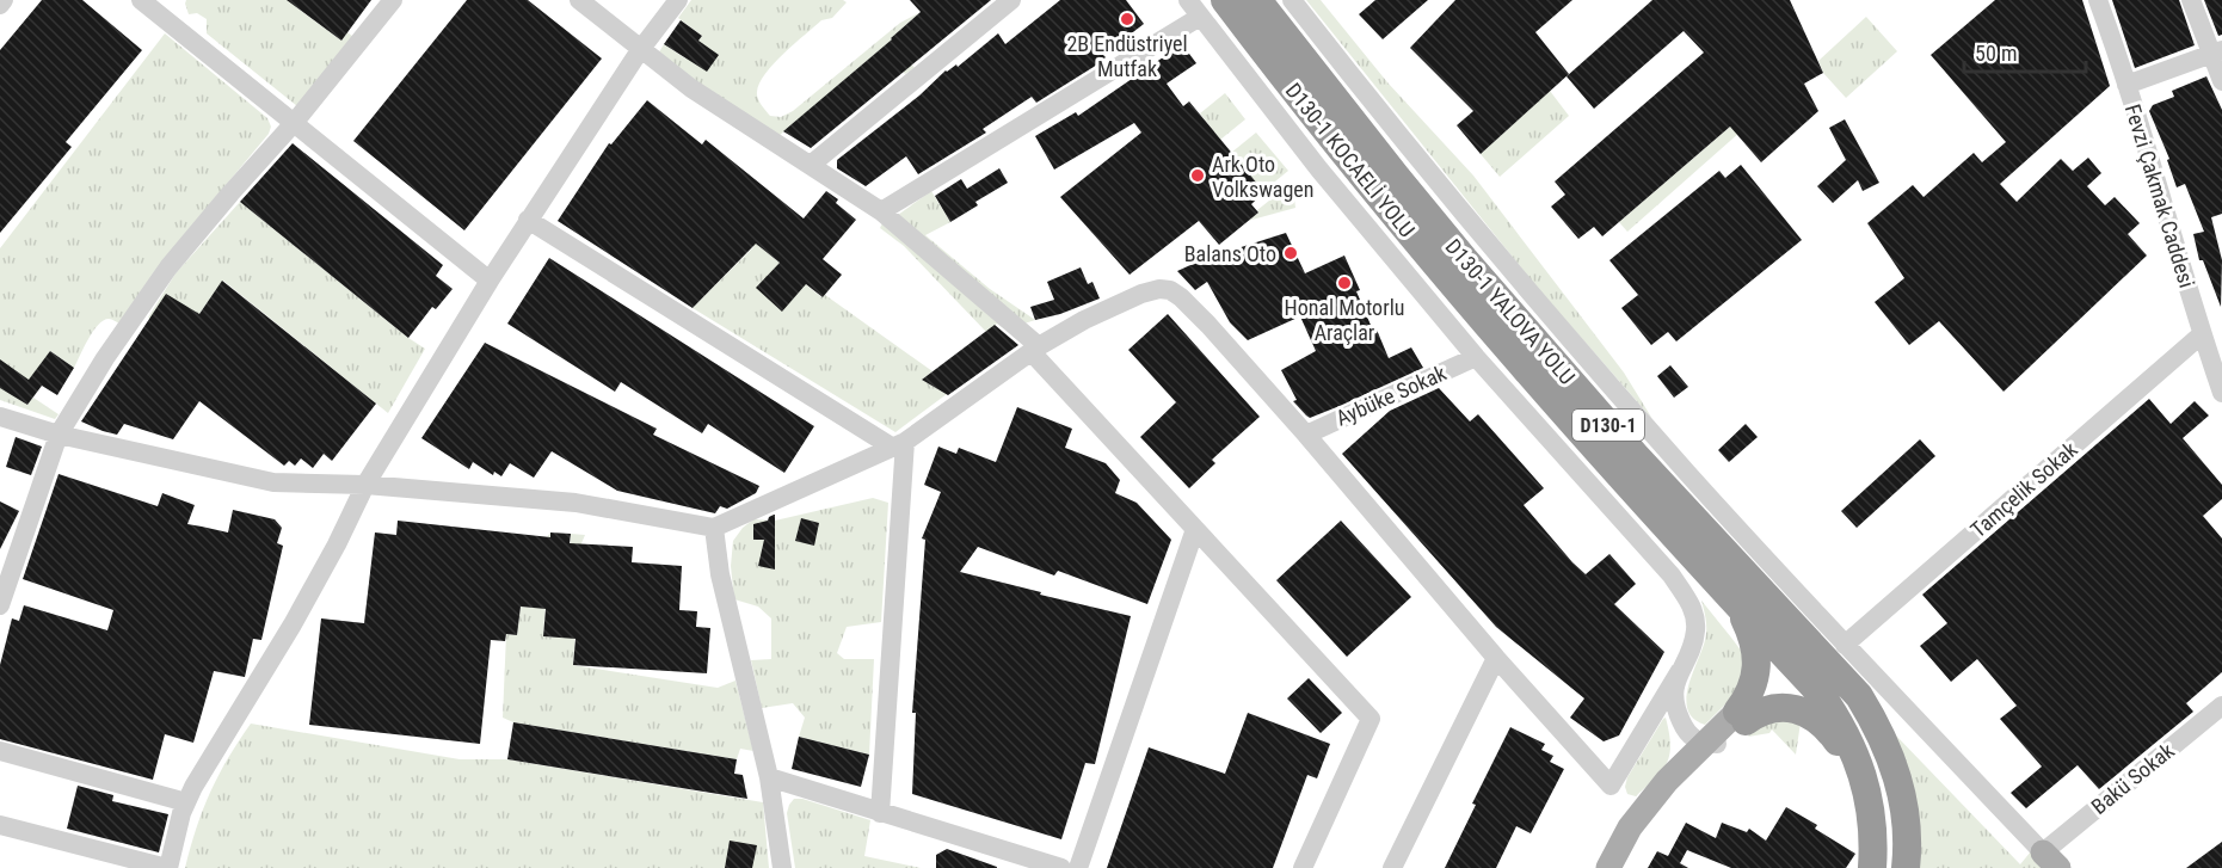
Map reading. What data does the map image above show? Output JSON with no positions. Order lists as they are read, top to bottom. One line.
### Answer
{"streets":{"highway":["D130-1 KOCAELİ YOLU","D130-1 YALOVA YOLU","D130-1"],"street":["Fevzi Çakmak Caddesi","Aybüke Sokak","Tamçelik Sokak","Bakü Sokak"]},"crossings":[["D130-1 KOCAELİ YOLU","D130-1"],["Fevzi Çakmak Caddesi","Tamçelik Sokak"]],"places":["2B Endüstriyel Mutfak","Ark Oto Volkswagen","Balans Oto","Honal Motorlu Araçlar"],"scale_bar":"50 m"}
